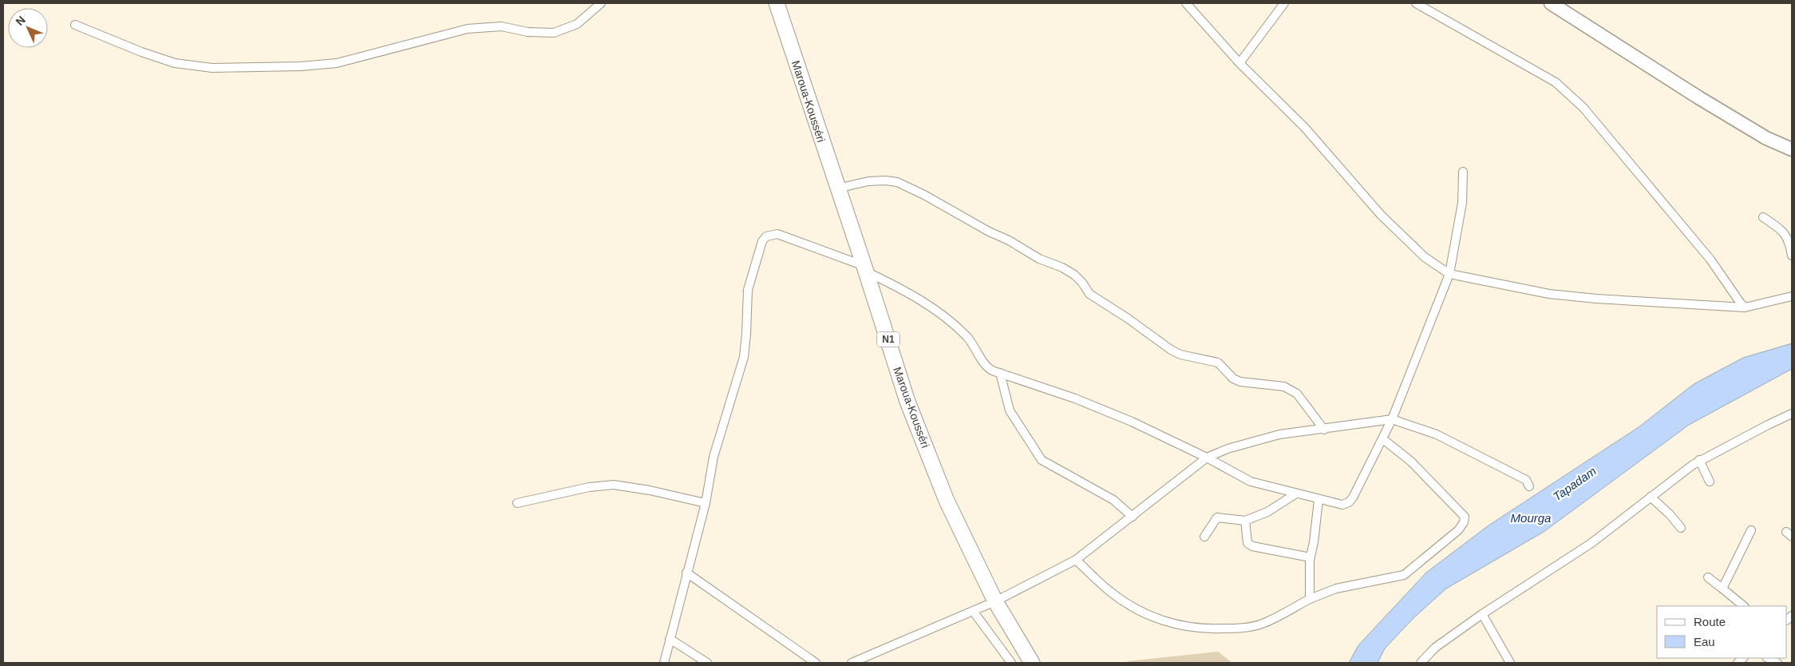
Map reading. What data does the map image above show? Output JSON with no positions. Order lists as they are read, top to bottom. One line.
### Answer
{"streets":{"highway":["Maroua-Kousséri","N1"]},"water":["Tapadam","Mourga"],"legend":["Route","Eau"],"north":"top left"}
